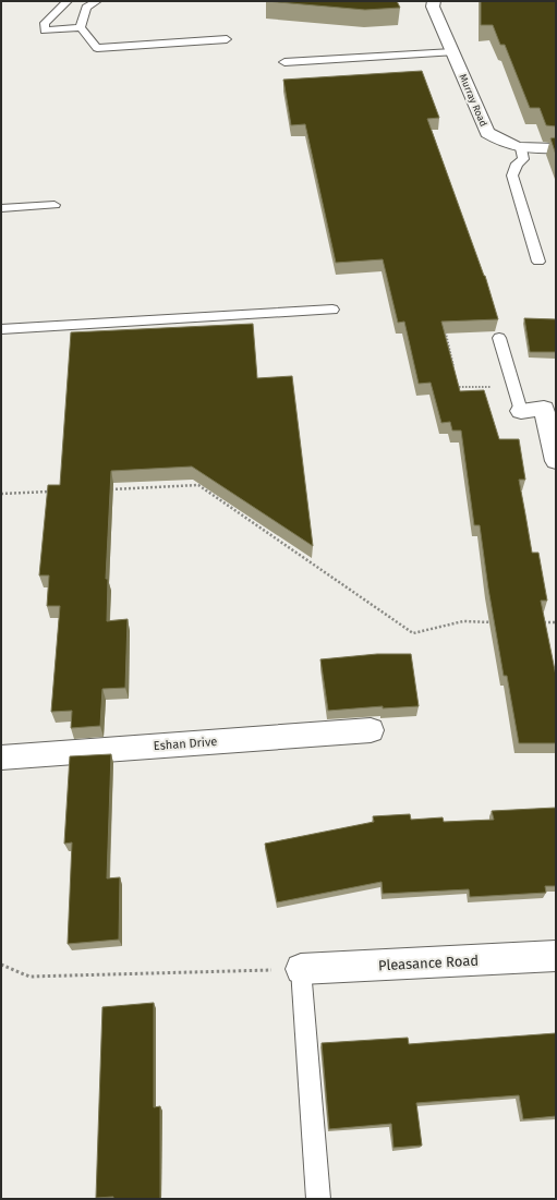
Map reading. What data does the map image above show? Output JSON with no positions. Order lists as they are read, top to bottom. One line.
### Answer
{"streets":{"street":["Murray Road","Eshan Drive","Pleasance Road"]}}
